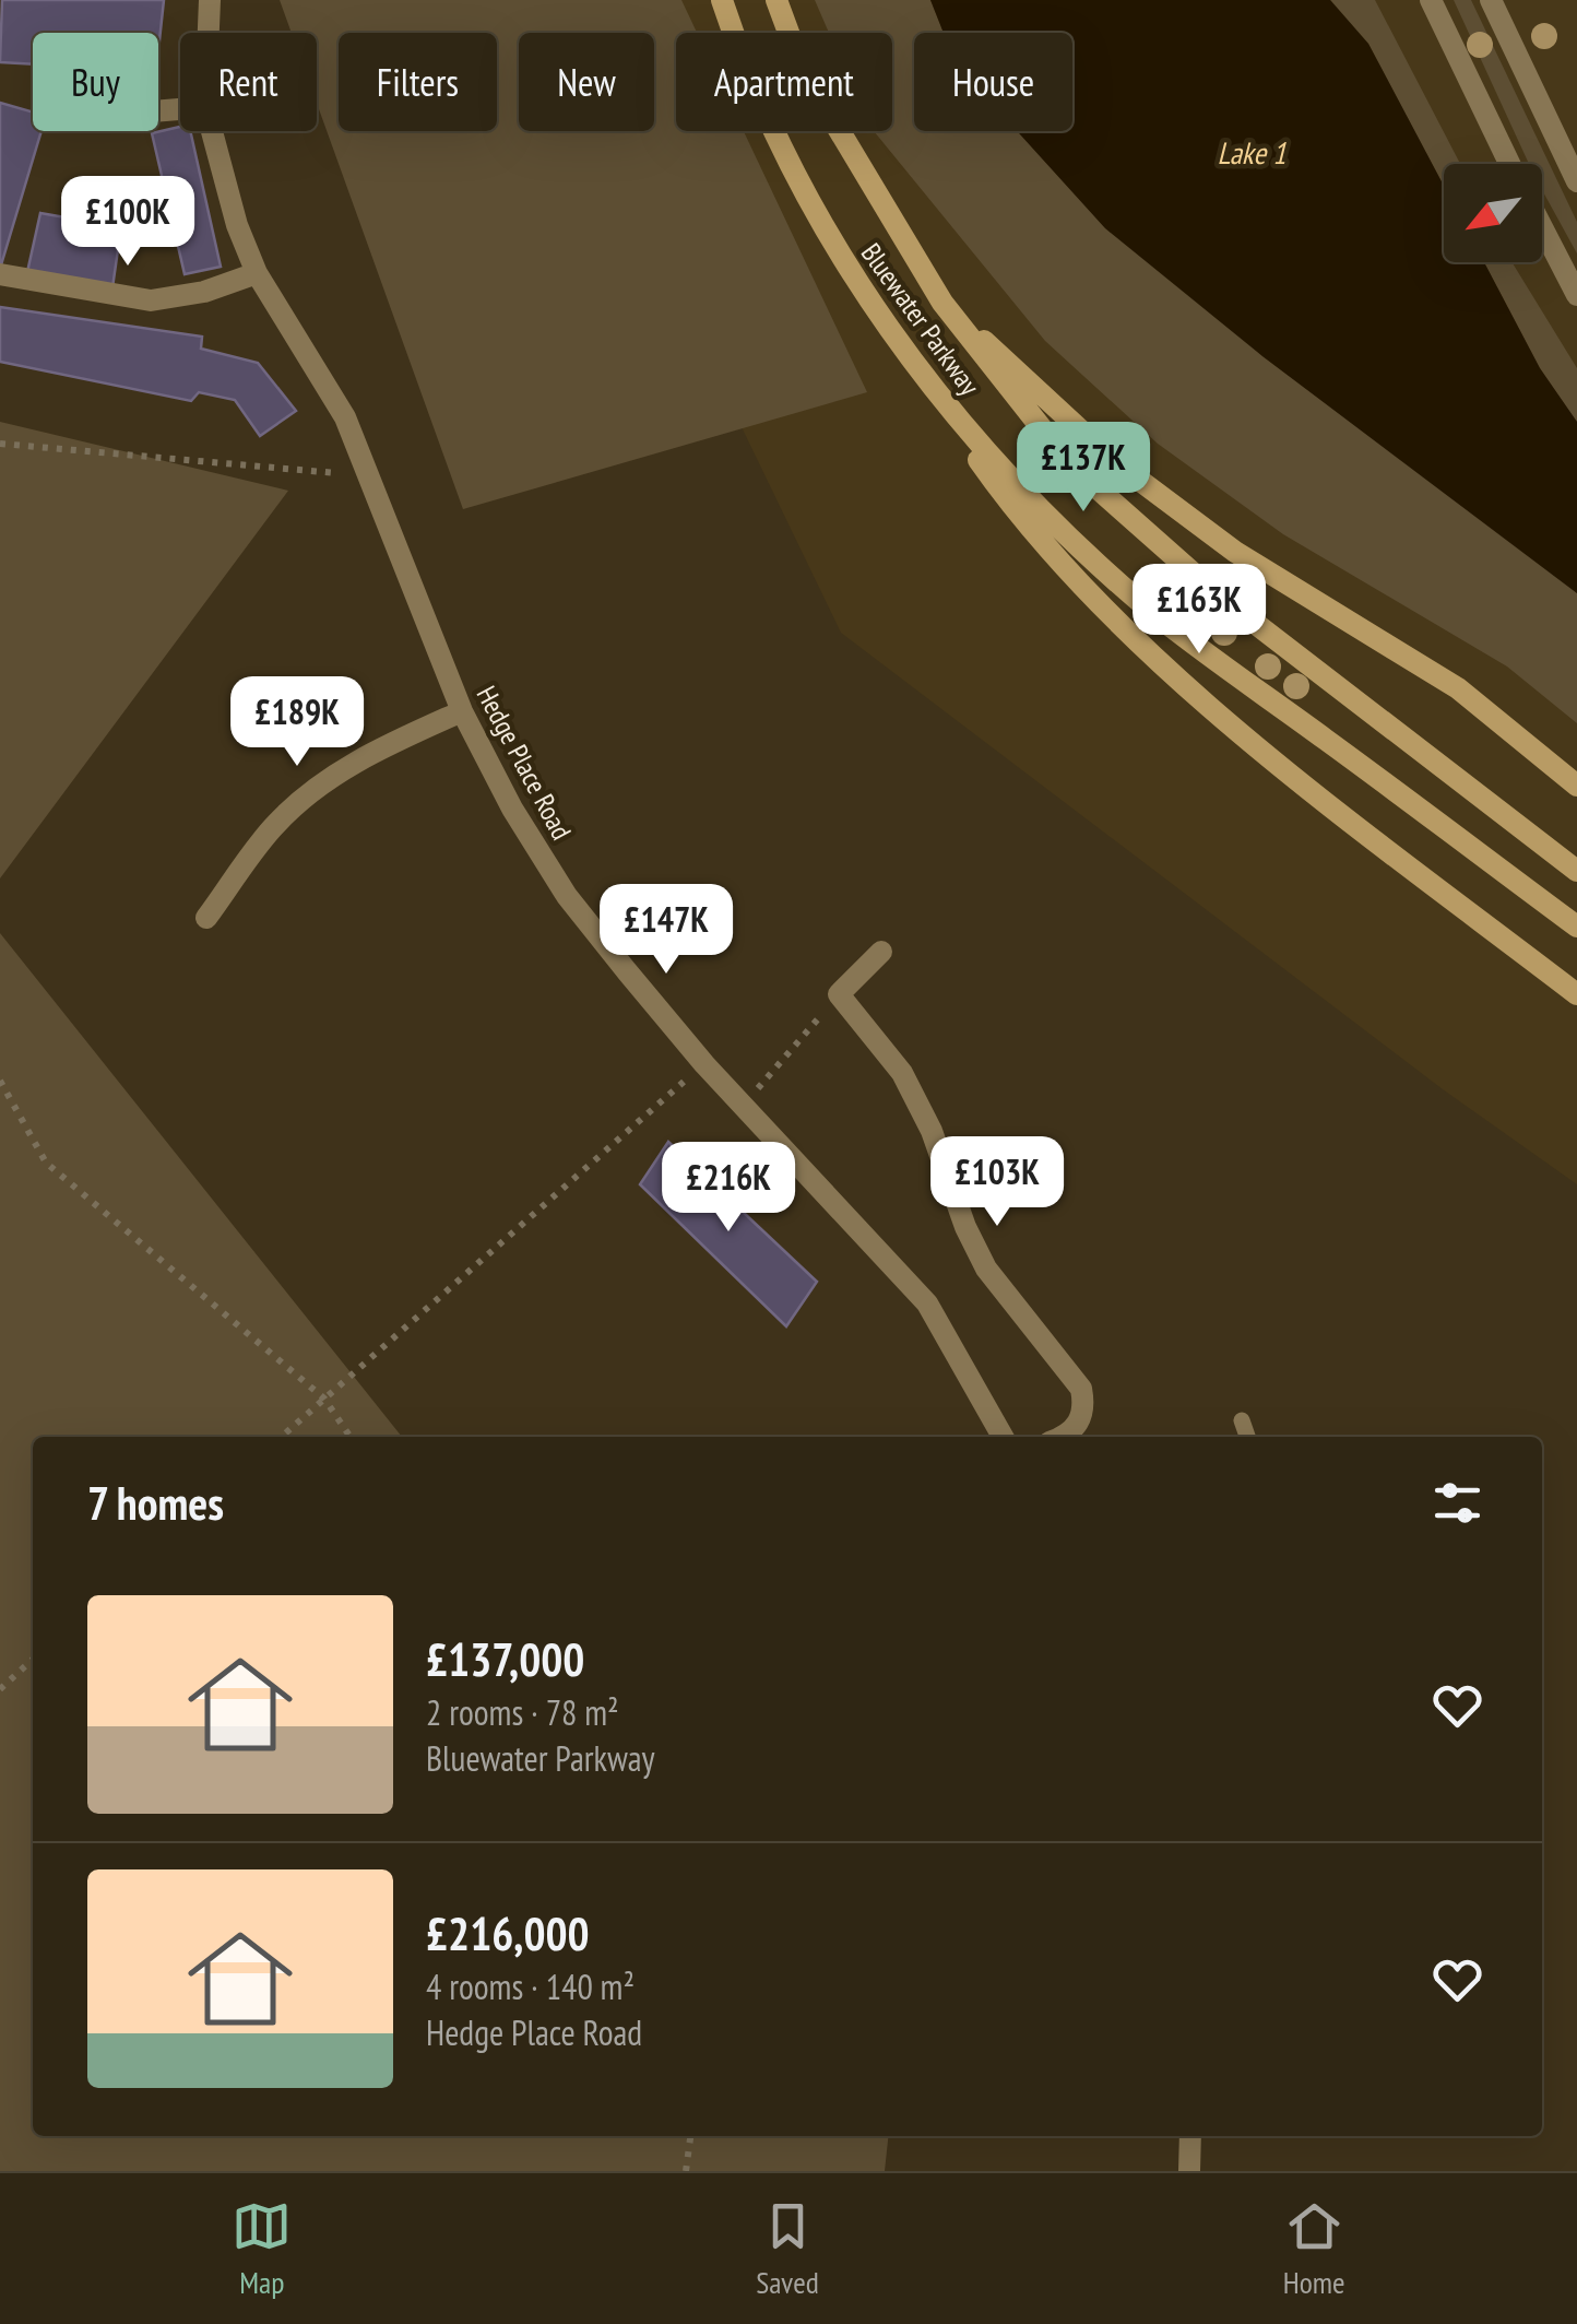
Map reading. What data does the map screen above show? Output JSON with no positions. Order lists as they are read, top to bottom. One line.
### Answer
{"streets":{"street":["Bluewater Parkway","Hedge Place Road"]},"water":["Lake 1"],"north":"bottom left","page":{"chip":["Buy","Rent","Filters","New","Apartment","House"],"price":["£100K","£137K","£163K","£189K","£147K","£103K","£216K"],"heading":"7 homes","list":[{"name":"£137,000","note":"2 rooms · 78 m² · Bluewater Parkway"},{"name":"£216,000","note":"4 rooms · 140 m² · Hedge Place Road"}],"tabs":["Map","Saved","Home"]}}
